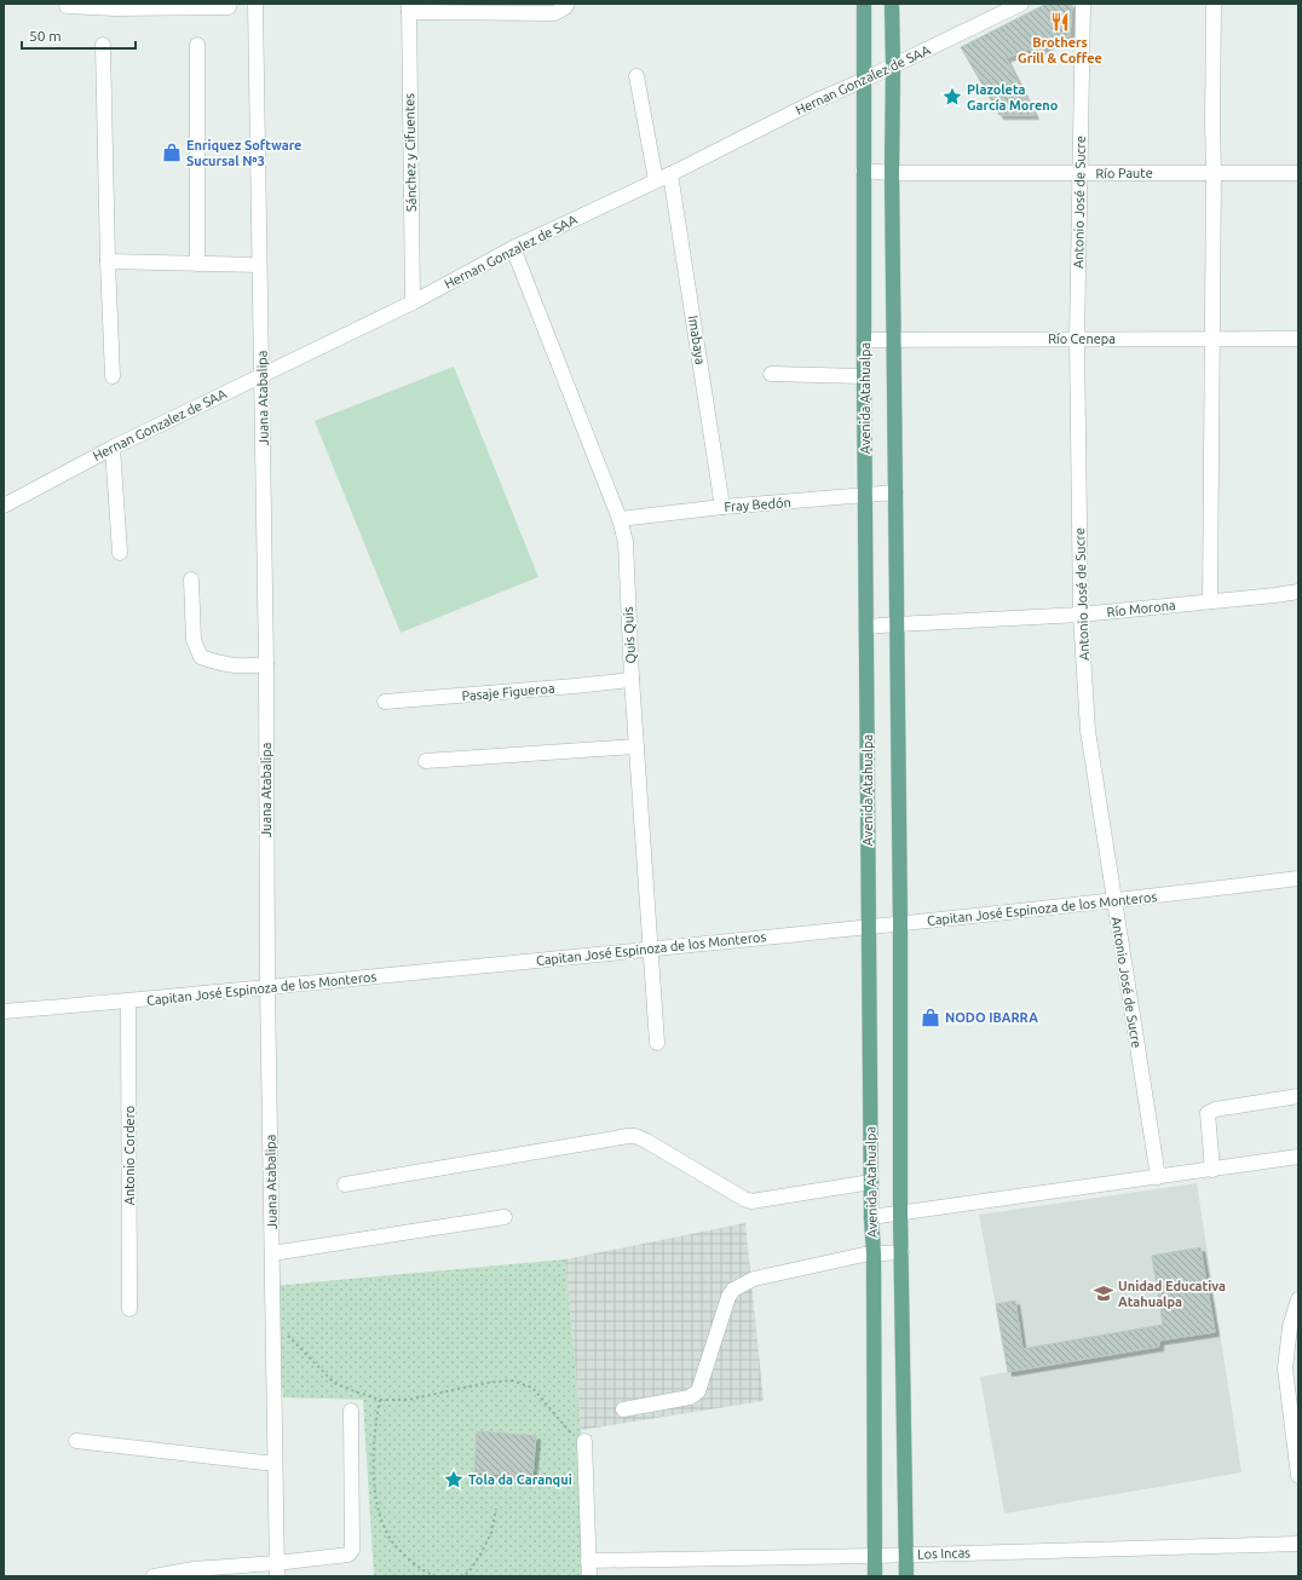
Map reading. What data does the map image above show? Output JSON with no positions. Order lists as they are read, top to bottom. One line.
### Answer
{"streets":{"main road":["Avenida Atahualpa"],"street":["Hernan Gonzalez de SAA","Sánchez y Cifuentes","Río Paute","Antonio José de Sucre","Río Cenepa","Imabaya","Juana Atabalipa","Fray Bedón","Río Morona","Quis Quis","Pasaje Figueroa","Capitan José Espinoza de los Monteros","Antonio Cordero","Los Incas"]},"crossings":[["Hernan Gonzalez de SAA","Sánchez y Cifuentes"],["Hernan Gonzalez de SAA","Imabaya"],["Hernan Gonzalez de SAA","Juana Atabalipa"],["Hernan Gonzalez de SAA","Avenida Atahualpa"],["Hernan Gonzalez de SAA","Quis Quis"],["Río Paute","Antonio José de Sucre"],["Río Paute","Avenida Atahualpa"],["Antonio José de Sucre","Río Cenepa"],["Antonio José de Sucre","Río Morona"],["Antonio José de Sucre","Capitan José Espinoza de los Monteros"],["Río Cenepa","Avenida Atahualpa"],["Imabaya","Fray Bedón"],["Juana Atabalipa","Capitan José Espinoza de los Monteros"],["Avenida Atahualpa","Fray Bedón"],["Avenida Atahualpa","Río Morona"],["Avenida Atahualpa","Capitan José Espinoza de los Monteros"],["Avenida Atahualpa","Los Incas"],["Fray Bedón","Quis Quis"],["Quis Quis","Pasaje Figueroa"],["Quis Quis","Capitan José Espinoza de los Monteros"],["Capitan José Espinoza de los Monteros","Antonio Cordero"]],"places":{"restaurant":["Brothers Grill & Coffee"],"place":["Plazoleta García Moreno","Tola da Caranqui"],"shop":["Enriquez Software Sucursal Nª3","NODO IBARRA"],"school or university":["Unidad Educativa Atahualpa"]},"scale_bar":"50 m"}
